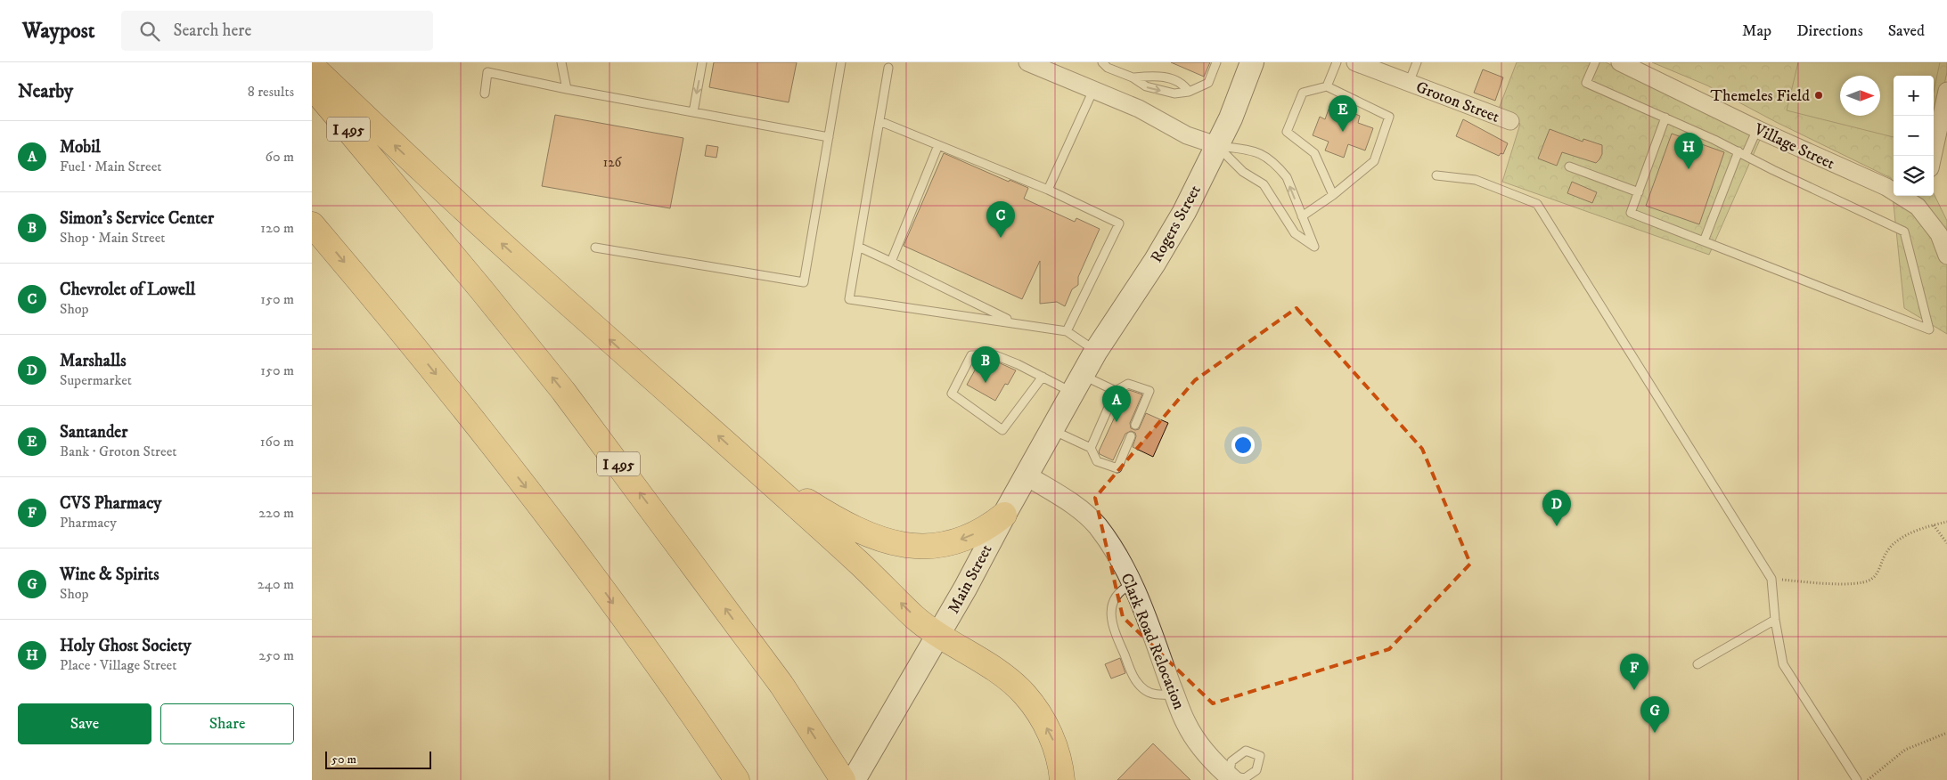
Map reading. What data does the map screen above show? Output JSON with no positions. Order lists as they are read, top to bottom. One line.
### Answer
{"streets":{"highway":["I 495"],"main road":["Rogers Street","Main Street"],"street":["Groton Street","Village Street","Clark Road Relocation"]},"crossings":[["I 495","Main Street"],["Rogers Street","Main Street"],["Main Street","Clark Road Relocation"]],"places":["Themeles Field"],"house_numbers":["126"],"scale_bar":"50 m","north":"right","page":{"header":"Waypost","search":"Search here","nav":["Map","Directions","Saved"],"heading":["Nearby","8 results"],"map_buttons":["+","−"],"pins":["E","H","C","B","A","D","F","G"],"list":[{"mark":"A","name":"Mobil","note":"Fuel · Main Street","value":"60 m"},{"mark":"B","name":"Simon's Service Center","note":"Shop · Main Street","value":"120 m"},{"mark":"C","name":"Chevrolet of Lowell","note":"Shop","value":"150 m"},{"mark":"D","name":"Marshalls","note":"Supermarket","value":"150 m"},{"mark":"E","name":"Santander","note":"Bank · Groton Street","value":"160 m"},{"mark":"F","name":"CVS Pharmacy","note":"Pharmacy","value":"220 m"},{"mark":"G","name":"Wine & Spirits","note":"Shop","value":"240 m"},{"mark":"H","name":"Holy Ghost Society","note":"Place · Village Street","value":"250 m"}],"buttons":["Save","Share"],"scale":"50 m"}}
